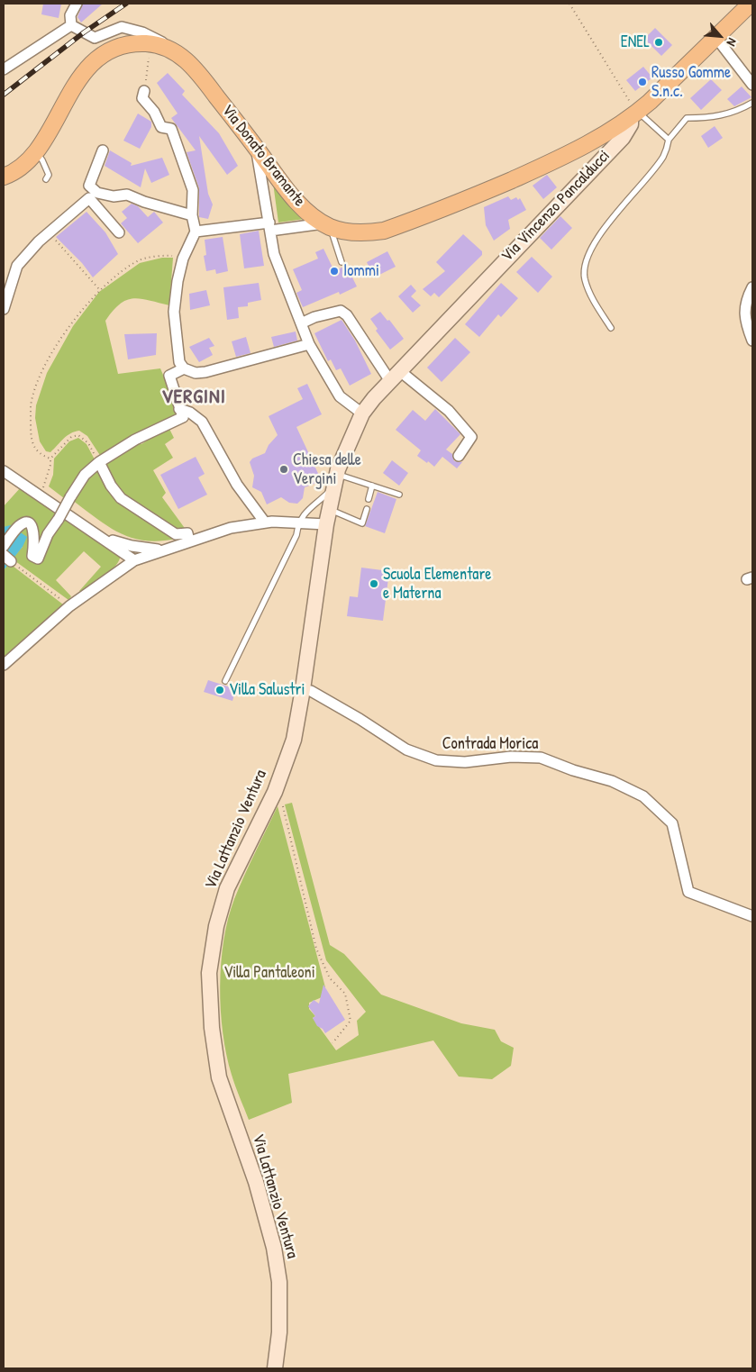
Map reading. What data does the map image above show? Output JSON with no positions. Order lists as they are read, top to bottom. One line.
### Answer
{"streets":{"main road":["Via Donato Bramante","Via Vincenzo Pancalducci","Via Lattanzio Ventura"],"street":["Contrada Morica"]},"crossings":[["Via Donato Bramante","Via Vincenzo Pancalducci"],["Via Vincenzo Pancalducci","Via Lattanzio Ventura"],["Contrada Morica","Via Lattanzio Ventura"]],"districts":["VERGINI"],"parks":["Villa Pantaleoni"],"places":["ENEL","Russo Gomme S.n.c.","Iommi","Chiesa delle Vergini","Scuola Elementare e Materna","Villa Salustri"],"north":"bottom right"}
